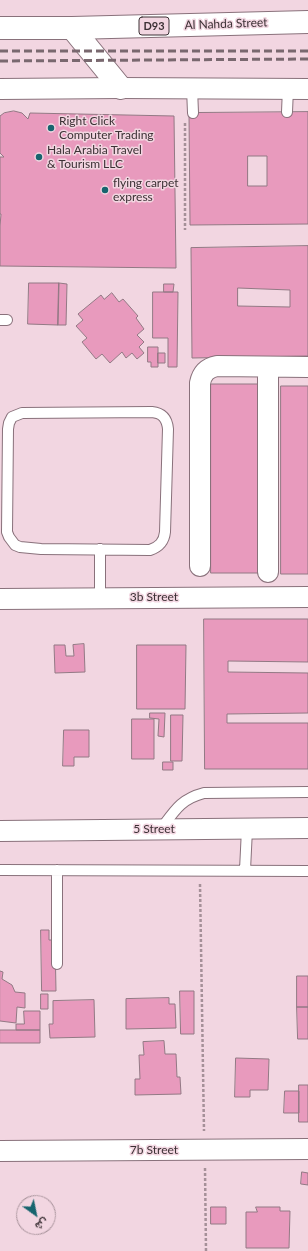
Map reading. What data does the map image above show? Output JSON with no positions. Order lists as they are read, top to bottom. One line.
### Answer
{"streets":{"main road":["Al Nahda Street","D93"],"street":["3b Street","5 Street","7b Street"]},"places":["Right Click Computer Trading","Hala Arabia Travel & Tourism LLC","flying carpet express"],"north":"bottom right"}
